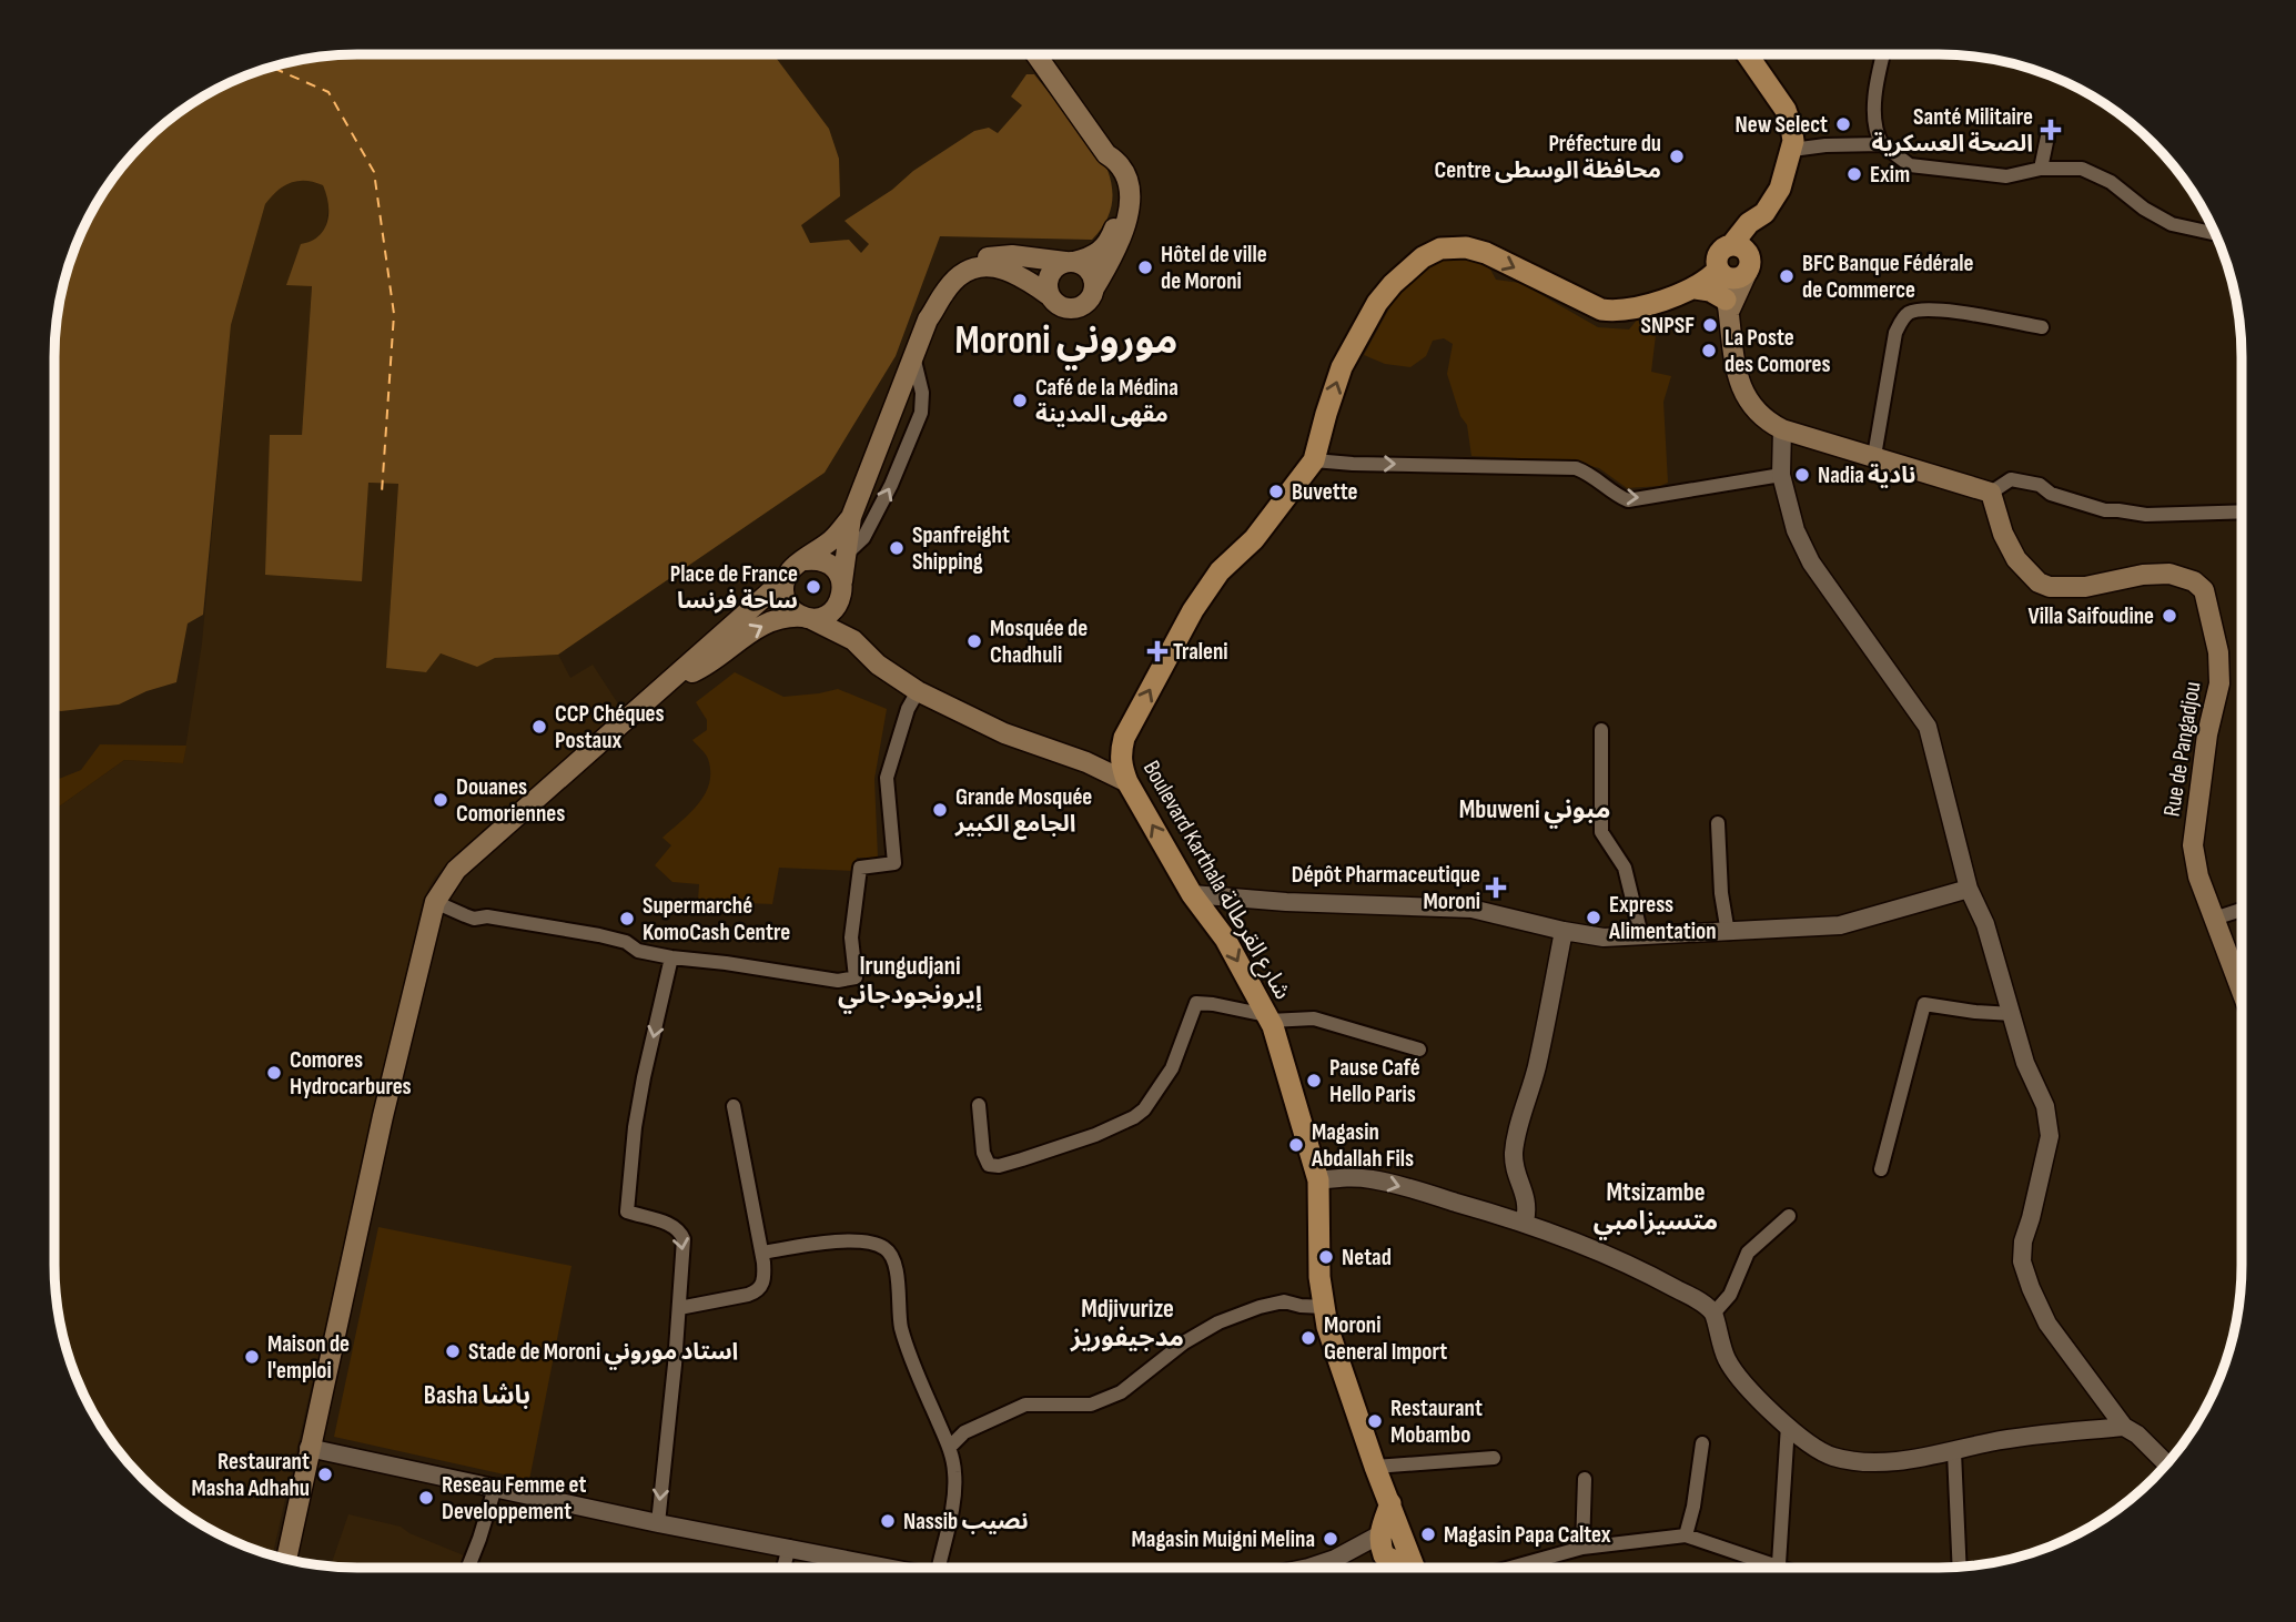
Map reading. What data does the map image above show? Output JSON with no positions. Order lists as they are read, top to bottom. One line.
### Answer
{"streets":{"main road":["Rue de Pangadjou","Boulevard Karthala شارع القرطالة"]},"districts":["Moroni موروني","Mbuweni مبوني","Irungudjani إيرونجودجاني","Mtsizambe متسيزامبي","Mdjivurize مدجيفوريز","Basha باشا"],"places":{"other":["New Select","Préfecture du Centre محافظة الوسطى","Exim","Hôtel de ville de Moroni","BFC Banque Fédérale de Commerce","SNPSF","La Poste des Comores","Café de la Médina مقهى المدينة","Nadia نادية","Buvette","Spanfreight Shipping","Place de France ساحة فرنسا","Villa Saifoudine","Mosquée de Chadhuli","CCP Chéques Postaux","Douanes Comoriennes","Grande Mosquée الجامع الكبير","Express Alimentation","Supermarché KomoCash Centre","Comores Hydrocarbures","Pause Café Hello Paris","Magasin Abdallah Fils","Netad","Moroni General Import","Stade de Moroni استاد موروني","Maison de l'emploi","Restaurant Mobambo","Restaurant Masha Adhahu","Reseau Femme et Developpement","Nassib نصيب","Magasin Papa Caltex","Magasin Muigni Melina"],"health":["Santé Militaire الصحة العسكرية","Traleni","Dépôt Pharmaceutique Moroni"]}}
